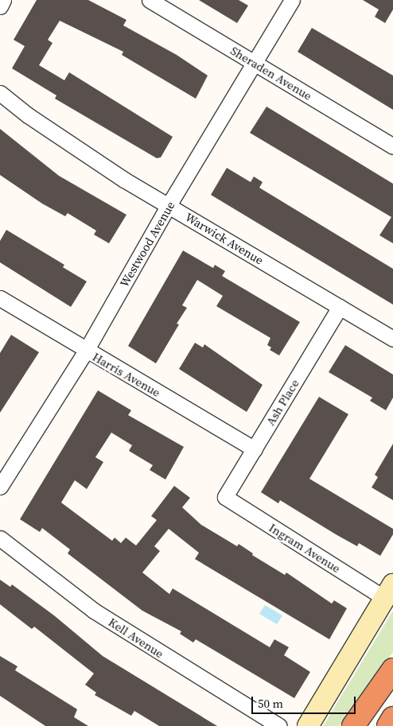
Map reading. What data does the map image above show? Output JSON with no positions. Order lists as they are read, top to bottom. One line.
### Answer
{"streets":{"street":["Sheraden Avenue","Warwick Avenue","Westwood Avenue","Harris Avenue","Ash Place","Ingram Avenue","Kell Avenue"]},"crossings":[["Sheraden Avenue","Westwood Avenue"],["Warwick Avenue","Westwood Avenue"],["Warwick Avenue","Ash Place"],["Westwood Avenue","Harris Avenue"],["Harris Avenue","Ash Place"],["Ash Place","Ingram Avenue"]],"scale_bar":"50 m"}
